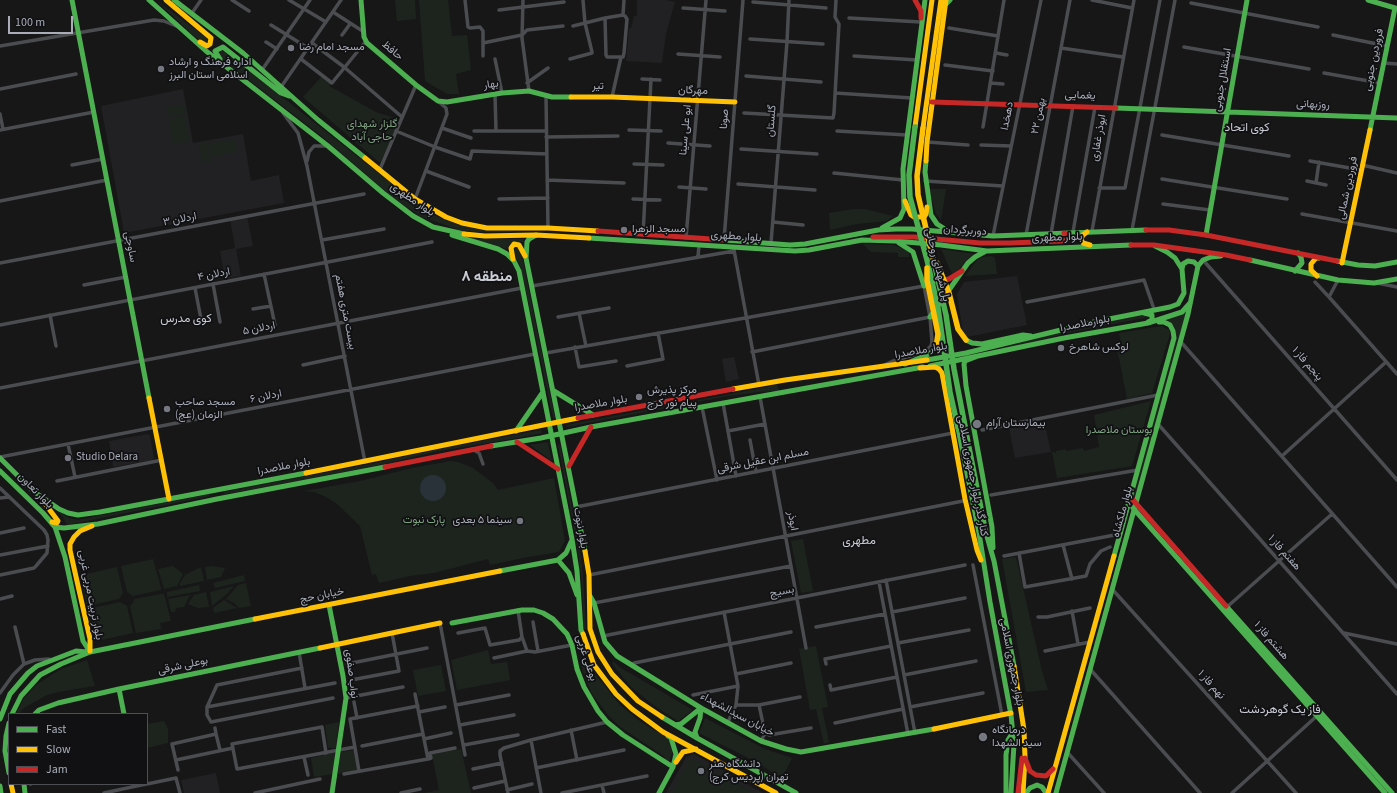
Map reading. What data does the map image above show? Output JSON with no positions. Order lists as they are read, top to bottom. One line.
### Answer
{"streets":{"main road":["حافظ","فروردین جنوبی","استقلال جنوبی","بهار","تیر","مهرگان","یغمایی","روزبهانی","فروردین شمالی","بلوار مطهری","دوربرگردان","ساوجی","پل شهدای روحانی","بلوارملاصدرا","بلوار ملاصدرا","کنار گذر بلوار جمهوری اسلامی","بلوار تعاون","بلوار ملکشاه","بلوار نبوت","بلوار تربیت مربی غربی","خیابان حج","هشتم فاز ۱","بوعلی غربی","بلوار جمهوری اسلامی","بوعلی شرقی","نواب صفوی","خیابان سیدالشهداء"],"street":["دهخدا","۲۲ بهمن","صونا","گلستان","ابو علی سینا","ابوذر غفاری","اردلان ۳","اردلان ۴","بیست متری هفتم","اردلان ۵","پنجم فاز ۱","اردلان ۶","مسلم ابن عقیل شرقی","ابوذر","هفتم فاز ۱","بسیج","نهم فاز ۱"]},"crossings":[["حافظ","بهار"],["فروردین جنوبی","روزبهانی"],["فروردین جنوبی","فروردین شمالی"],["استقلال جنوبی","یغمایی"],["استقلال جنوبی","روزبهانی"],["استقلال جنوبی","بلوار مطهری"],["بهار","تیر"],["تیر","مهرگان"],["مهرگان","صونا"],["مهرگان","ابو علی سینا"],["یغمایی","روزبهانی"],["یغمایی","دهخدا"],["یغمایی","۲۲ بهمن"],["یغمایی","ابوذر غفاری"],["روزبهانی","فروردین شمالی"],["دهخدا","بلوار مطهری"],["۲۲ بهمن","بلوار مطهری"],["صونا","بلوار مطهری"],["گلستان","بلوار مطهری"],["ابو علی سینا","بلوار مطهری"],["ابوذر غفاری","بلوار مطهری"],["فروردین شمالی","بلوار مطهری"],["بلوار مطهری","دوربرگردان"],["بلوار مطهری","بیست متری هفتم"],["اردلان ۳","ساوجی"],["اردلان ۳","بیست متری هفتم"],["ساوجی","اردلان ۴"],["ساوجی","اردلان ۵"],["ساوجی","بلوار ملاصدرا"],["ساوجی","اردلان ۶"],["پل شهدای روحانی","بلوار جمهوری اسلامی"],["اردلان ۴","بیست متری هفتم"],["بیست متری هفتم","اردلان ۵"],["بیست متری هفتم","بلوار ملاصدرا"],["بیست متری هفتم","اردلان ۶"],["بلوارملاصدرا","بلوار ملاصدرا"],["بلوارملاصدرا","کنار گذر بلوار جمهوری اسلامی"],["بلوارملاصدرا","بلوار ملکشاه"],["اردلان ۵","بلوار نبوت"],["بلوار ملاصدرا","کنار گذر بلوار جمهوری اسلامی"],["بلوار ملاصدرا","بلوار تعاون"],["بلوار ملاصدرا","ابوذر"],["بلوار ملاصدرا","بلوار نبوت"],["بلوار ملاصدرا","بلوار تربیت مربی غربی"],["پنجم فاز ۱","بلوار ملکشاه"],["اردلان ۶","بلوار تعاون"],["اردلان ۶","بلوار نبوت"],["مسلم ابن عقیل شرقی","کنار گذر بلوار جمهوری اسلامی"],["مسلم ابن عقیل شرقی","ابوذر"],["مسلم ابن عقیل شرقی","بلوار نبوت"],["کنار گذر بلوار جمهوری اسلامی","بلوار جمهوری اسلامی"],["بلوار تعاون","بلوار تربیت مربی غربی"],["بلوار ملکشاه","هفتم فاز ۱"],["بلوار ملکشاه","هشتم فاز ۱"],["بلوار ملکشاه","نهم فاز ۱"],["ابوذر","بسیج"],["بلوار نبوت","خیابان سیدالشهداء"],["بسیج","خیابان سیدالشهداء"],["بلوار تربیت مربی غربی","خیابان حج"],["خیابان حج","نواب صفوی"],["بلوار جمهوری اسلامی","خیابان سیدالشهداء"],["بوعلی شرقی","نواب صفوی"]],"districts":["کوی اتحاد","منطقه ۸","کوی مدرس","مطهری","فاز یک گوهردشت"],"parks":["گلزار شهدای حاجی آباد","بوستان ملاصدرا","پارک نبوت"],"places":["مسجد امام رضا","اداره فرهنگ و ارشاد اسلامی استان البرز","مسجد الزهرا","لوکس شاهرخ","مرکز پذیرش پیام نور کرج","مسجد صاحب الزمان (عج)","بیمارستان آرام","Studio Delara","سینما ۵ بعدی","درمانگاه سید الشهدا","دانشگاه هنر تهران (پردیس کرج)"],"legend":["Fast","Slow","Jam"],"scale_bar":"100 m"}
